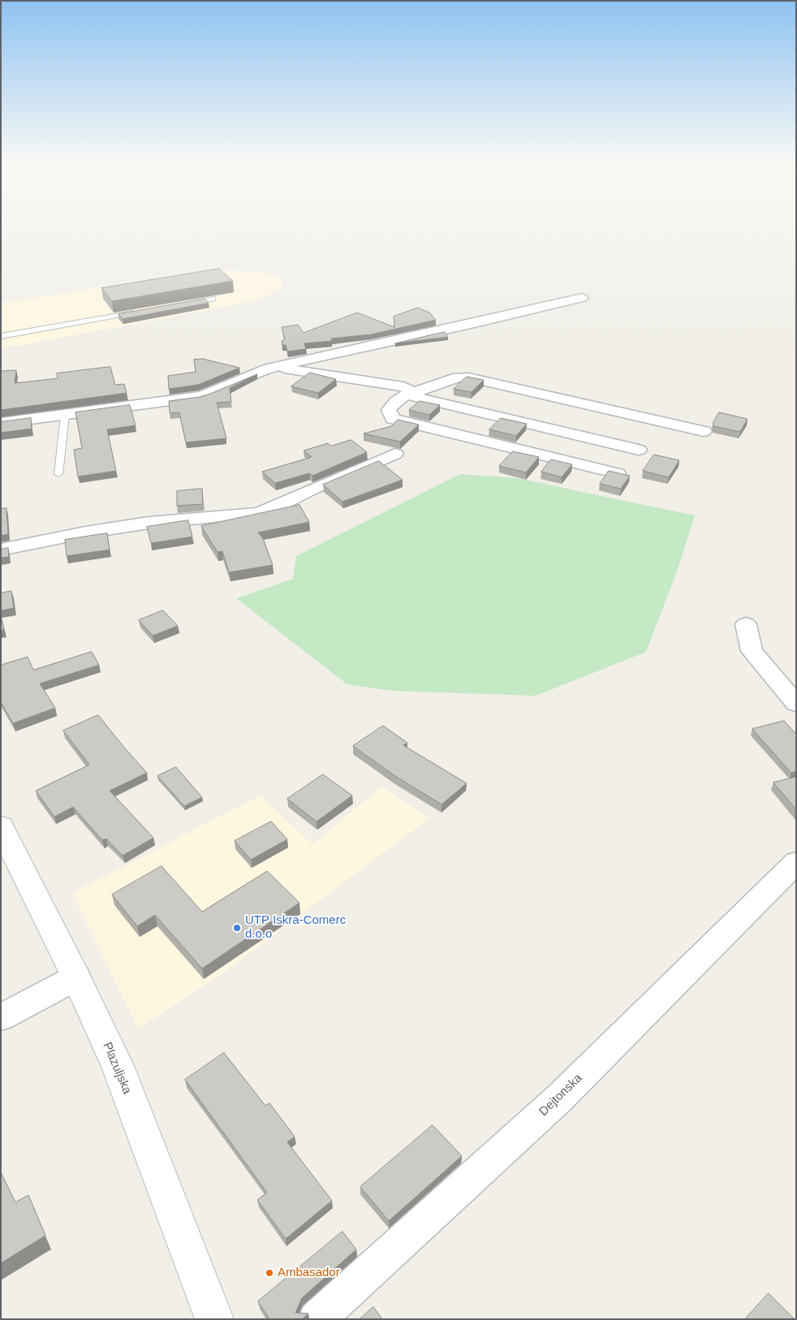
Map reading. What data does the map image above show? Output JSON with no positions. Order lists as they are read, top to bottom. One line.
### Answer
{"streets":{"main road":["Plazuljska"],"street":["Dejtonska"]},"places":["UTP Iskra-Comerc d.o.o","Ambasador"]}
